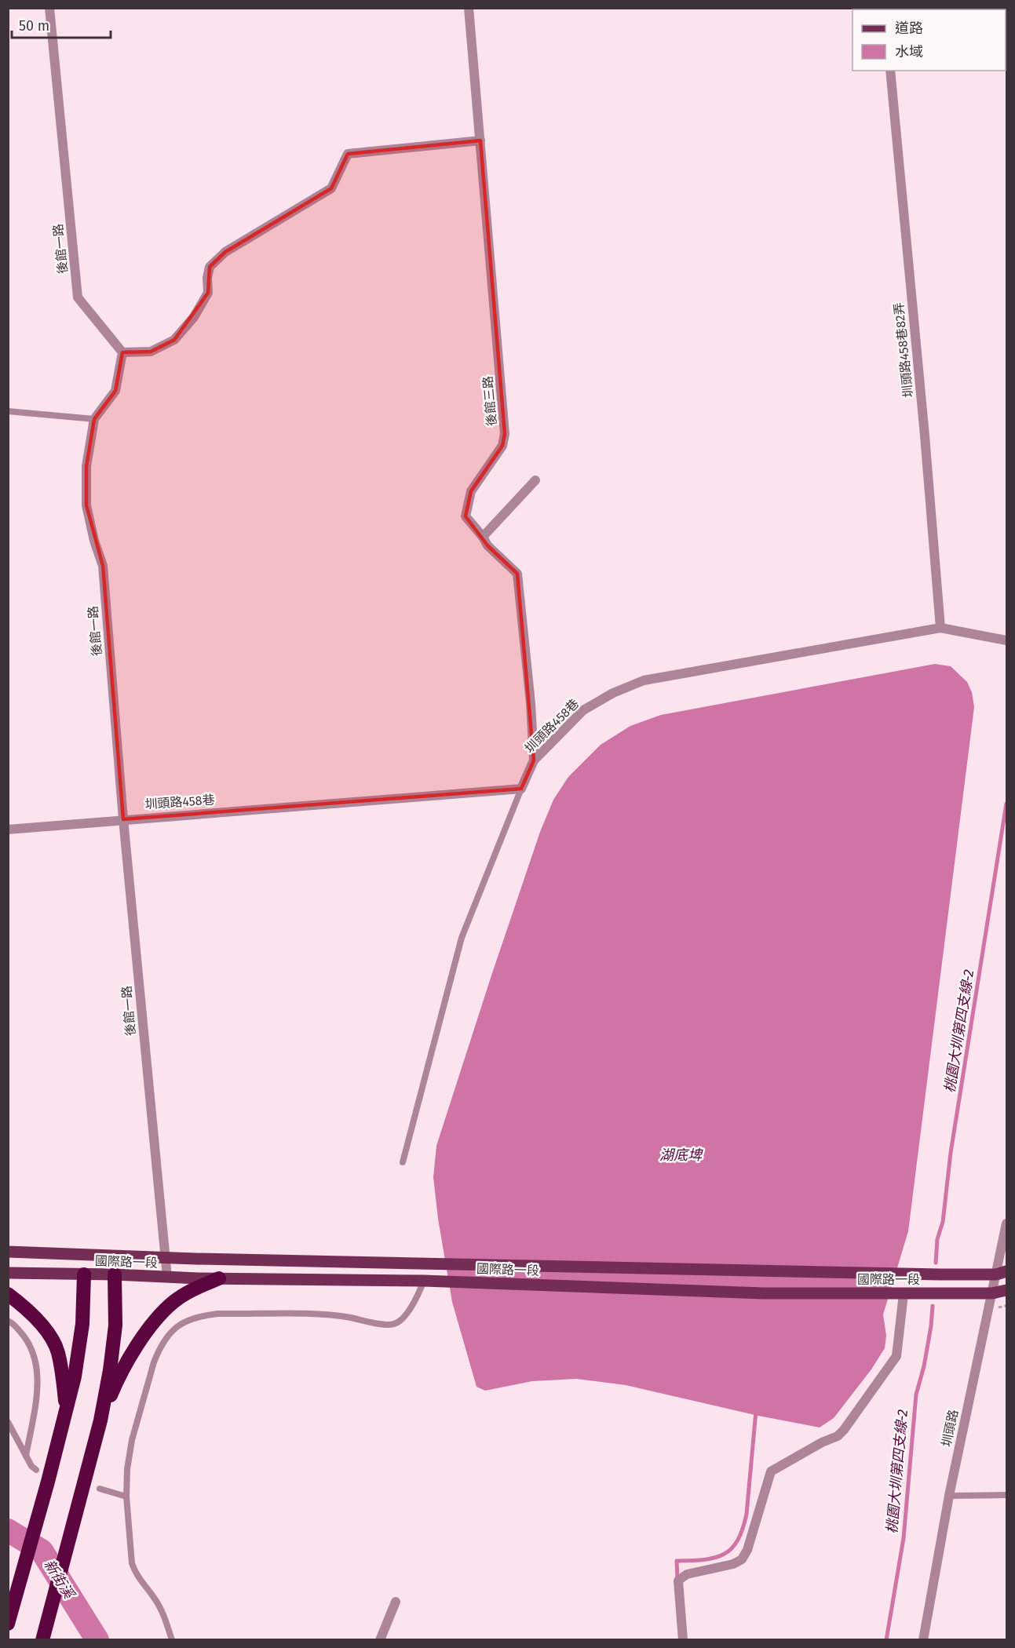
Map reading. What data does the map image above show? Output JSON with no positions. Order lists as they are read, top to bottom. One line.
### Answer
{"streets":{"main road":["國際路一段"],"street":["後館一路","圳頭路458巷82弄","後館三路","圳頭路458巷","圳頭路"]},"crossings":[["後館一路","圳頭路458巷"],["後館一路","國際路一段"],["圳頭路458巷82弄","圳頭路458巷"],["後館三路","圳頭路458巷"],["國際路一段","圳頭路"]],"water":["桃園大圳第四支線-2","湖底埤","新街溪"],"legend":["道路","水域"],"scale_bar":"50 m"}
